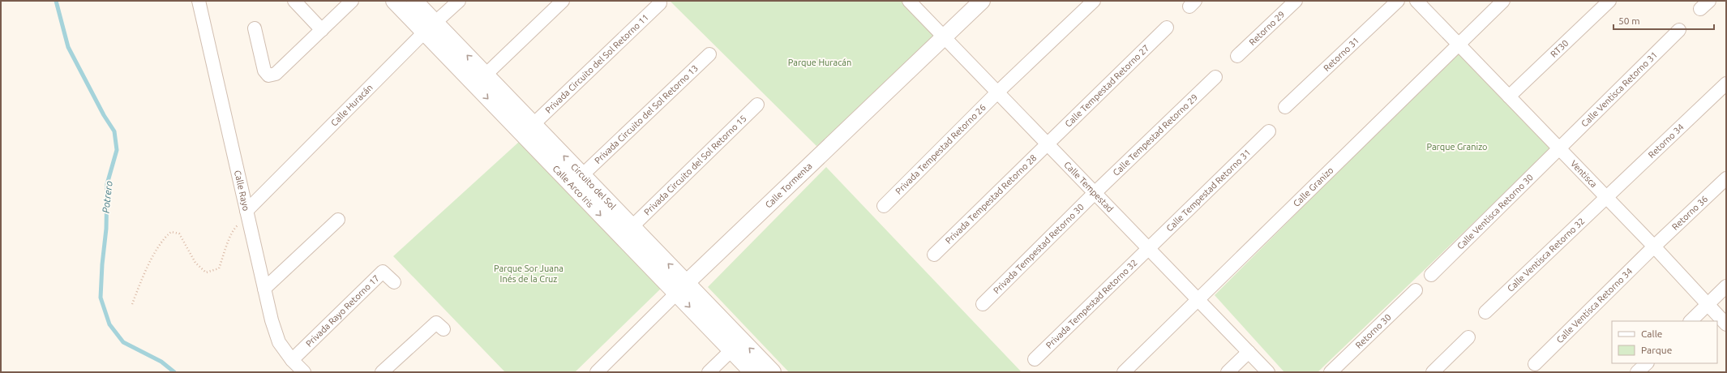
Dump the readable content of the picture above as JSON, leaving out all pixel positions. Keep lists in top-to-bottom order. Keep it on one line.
{"streets":{"street":["Retorno 29","RT30","Retorno 31","Privada Circuito del Sol Retorno 11","Calle Tempestad Retorno 27","Calle Ventisca Retorno 31","Calle Huracán","Privada Circuito del Sol Retorno 13","Calle Tempestad Retorno 29","Retorno 34","Privada Tempestad Retorno 26","Privada Circuito del Sol Retorno 15","Ventisca","Calle Tormenta","Calle Arco Iris","Circuito del Sol","Calle Tempestad","Calle Granizo","Calle Tempestad Retorno 31","Calle Rayo","Privada Tempestad Retorno 28","Calle Ventisca Retorno 30","Retorno 36","Privada Tempestad Retorno 30","Calle Ventisca Retorno 32","Privada Tempestad Retorno 32","Calle Ventisca Retorno 34","Privada Rayo Retorno 17","Retorno 30"]},"crossings":[["RT30","Ventisca"],["Privada Circuito del Sol Retorno 11","Circuito del Sol"],["Calle Tempestad Retorno 27","Calle Tempestad"],["Calle Tempestad Retorno 27","Privada Tempestad Retorno 28"],["Calle Ventisca Retorno 31","Ventisca"],["Calle Ventisca Retorno 31","Calle Ventisca Retorno 30"],["Calle Huracán","Calle Arco Iris"],["Calle Huracán","Circuito del Sol"],["Calle Huracán","Calle Rayo"],["Privada Circuito del Sol Retorno 13","Circuito del Sol"],["Calle Tempestad Retorno 29","Calle Tempestad"],["Calle Tempestad Retorno 29","Privada Tempestad Retorno 30"],["Retorno 34","Ventisca"],["Retorno 34","Calle Ventisca Retorno 32"],["Privada Tempestad Retorno 26","Calle Tempestad"],["Privada Circuito del Sol Retorno 15","Circuito del Sol"],["Ventisca","Calle Granizo"],["Ventisca","Calle Ventisca Retorno 30"],["Ventisca","Retorno 36"],["Ventisca","Calle Ventisca Retorno 32"],["Ventisca","Calle Ventisca Retorno 34"],["Calle Tormenta","Calle Arco Iris"],["Calle Tormenta","Circuito del Sol"],["Calle Tormenta","Calle Tempestad"],["Calle Arco Iris","Circuito del Sol"],["Calle Tempestad","Calle Granizo"],["Calle Tempestad","Calle Tempestad Retorno 31"],["Calle Tempestad","Privada Tempestad Retorno 28"],["Calle Tempestad","Privada Tempestad Retorno 30"],["Calle Tempestad","Privada Tempestad Retorno 32"],["Calle Tempestad Retorno 31","Privada Tempestad Retorno 32"],["Calle Rayo","Privada Rayo Retorno 17"],["Retorno 36","Calle Ventisca Retorno 34"]],"one_way":["Calle Arco Iris","Circuito del Sol"],"water":["Potrero"],"parks":["Parque Huracán","Parque Granizo","Parque Sor Juana Inés de la Cruz"],"legend":["Calle","Parque"],"scale_bar":"50 m"}
